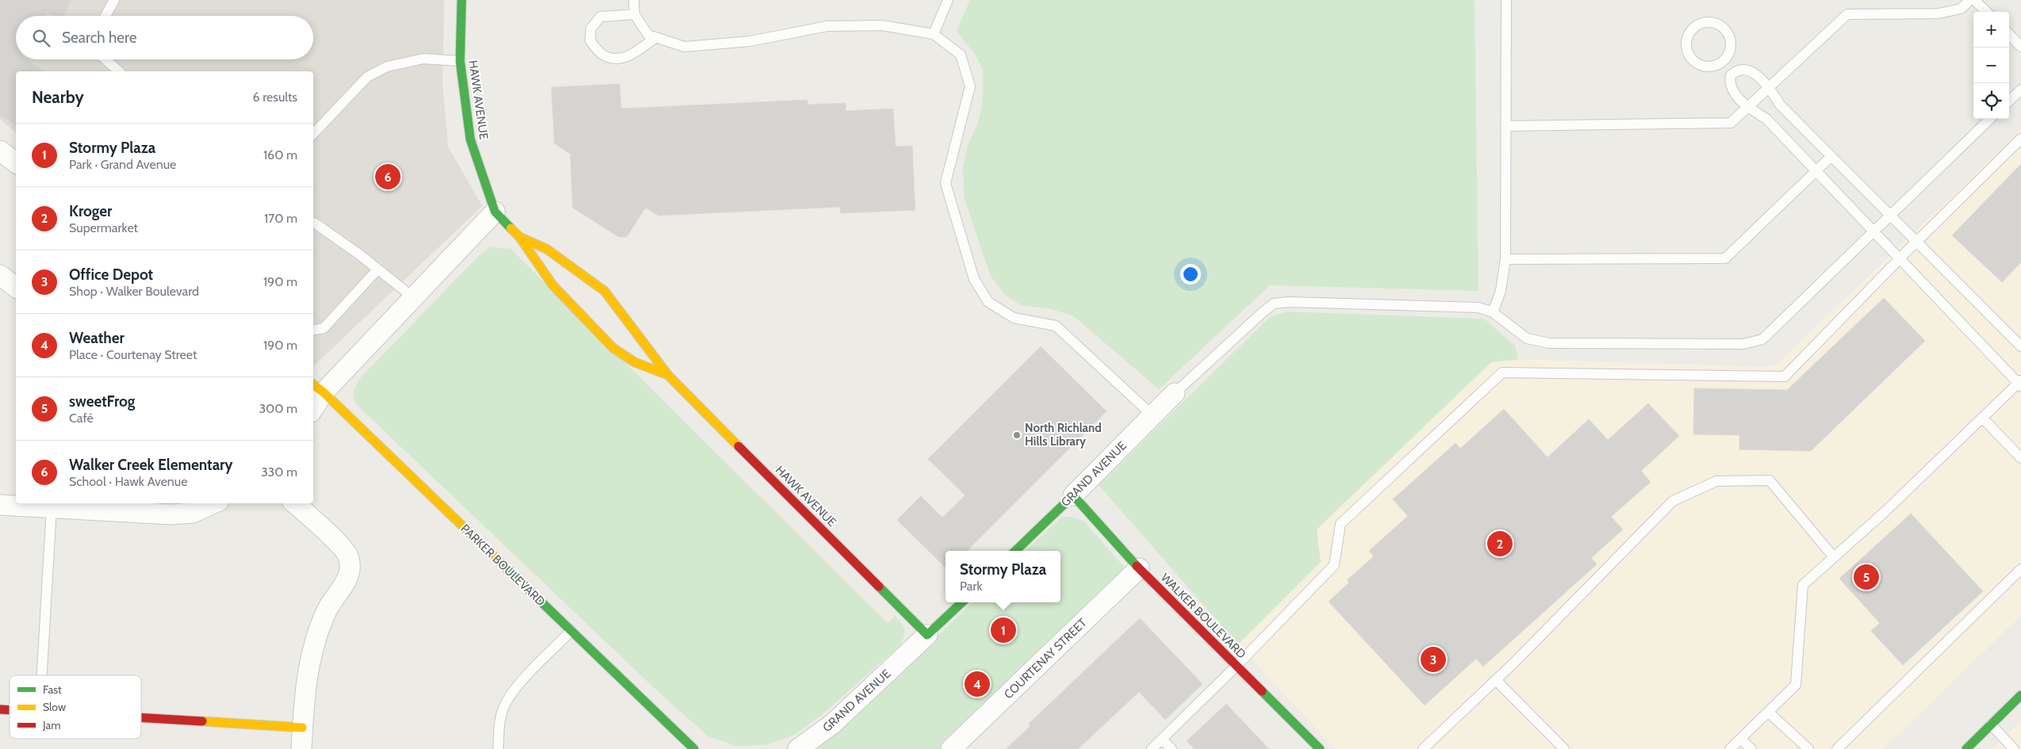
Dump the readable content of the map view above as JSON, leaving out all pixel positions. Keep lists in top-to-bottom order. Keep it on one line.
{"streets":{"street":["HAWK AVENUE","GRAND AVENUE","PARKER BOULEVARD","WALKER BOULEVARD","COURTENAY STREET"]},"crossings":[["HAWK AVENUE","GRAND AVENUE"],["GRAND AVENUE","WALKER BOULEVARD"],["WALKER BOULEVARD","COURTENAY STREET"]],"places":["North Richland Hills Library"],"legend":["Fast","Slow","Jam"],"page":{"map_buttons":["+","−"],"search":"Search here","heading":["Nearby","6 results"],"list":[{"mark":"1","name":"Stormy Plaza","note":"Park · Grand Avenue","value":"160 m"},{"mark":"2","name":"Kroger","note":"Supermarket","value":"170 m"},{"mark":"3","name":"Office Depot","note":"Shop · Walker Boulevard","value":"190 m"},{"mark":"4","name":"Weather","note":"Place · Courtenay Street","value":"190 m"},{"mark":"5","name":"sweetFrog","note":"Café","value":"300 m"},{"mark":"6","name":"Walker Creek Elementary","note":"School · Hawk Avenue","value":"330 m"}],"pins":["6","2","5","1","3","4"],"popup":["Stormy Plaza","Park"]}}
